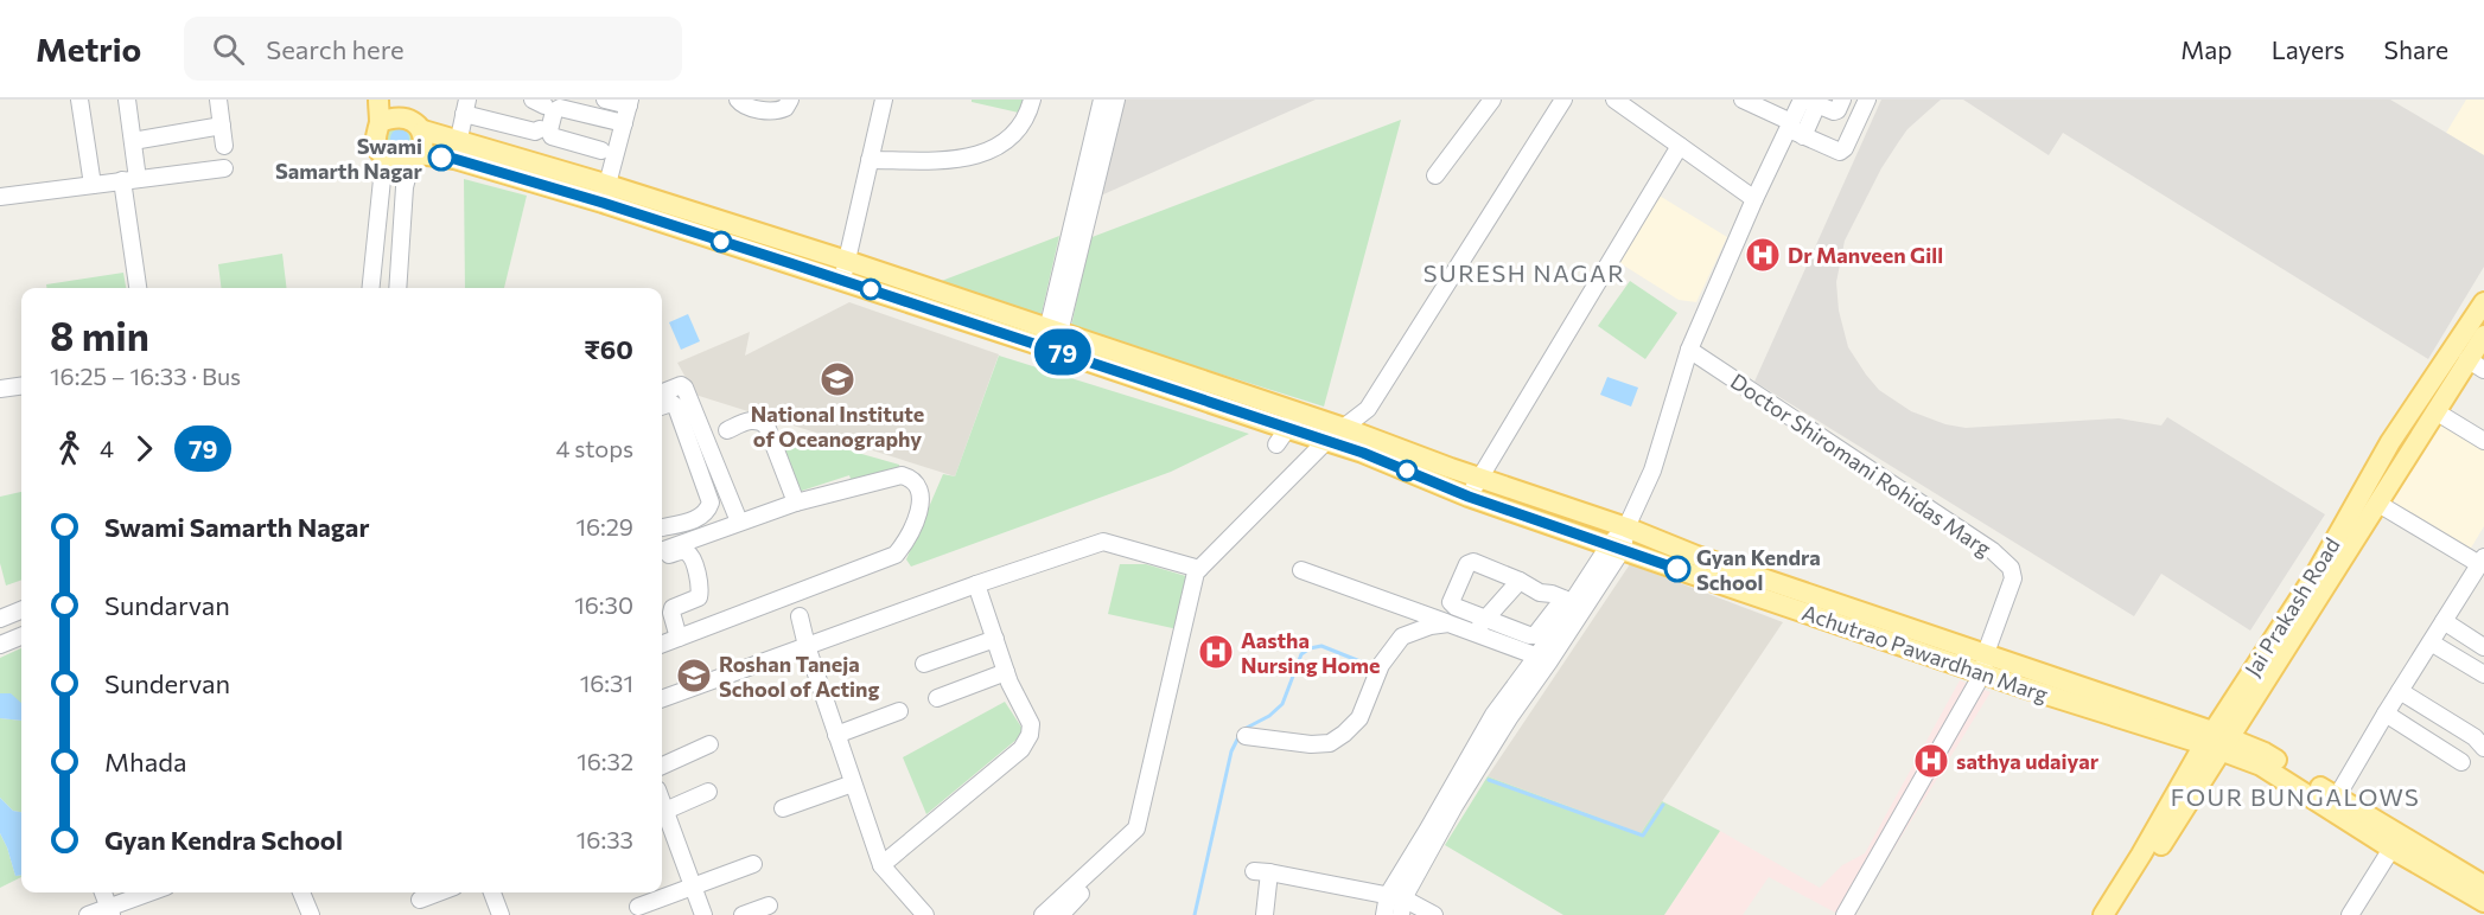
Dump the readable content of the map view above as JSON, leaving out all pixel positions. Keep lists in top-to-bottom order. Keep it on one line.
{"streets":{"main road":["Jai Prakash Road","Achutrao Pawardhan Marg"],"street":["Doctor Shiromani Rohidas Marg"]},"crossings":[["Doctor Shiromani Rohidas Marg","Achutrao Pawardhan Marg"],["Jai Prakash Road","Achutrao Pawardhan Marg"]],"districts":["SURESH NAGAR","FOUR BUNGALOWS"],"places":{"other":["Swami Samarth Nagar","Gyan Kendra School"],"hospital":["Dr Manveen Gill","Aastha Nursing Home","sathya udaiyar"],"school or university":["National Institute of Oceanography","Roshan Taneja School of Acting"]},"lines":["bus line 79"],"page":{"header":"Metrio","search":"Search here","nav":["Map","Layers","Share"],"on_map":"79","heading":["8 min","16:25 – 16:33 · Bus","₹60"],"legs":["4","79","4 stops"],"list":[{"name":"Swami Samarth Nagar","value":"16:29"},{"name":"Sundarvan","value":"16:30"},{"name":"Sundervan","value":"16:31"},{"name":"Mhada","value":"16:32"},{"name":"Gyan Kendra School","value":"16:33"}]}}
